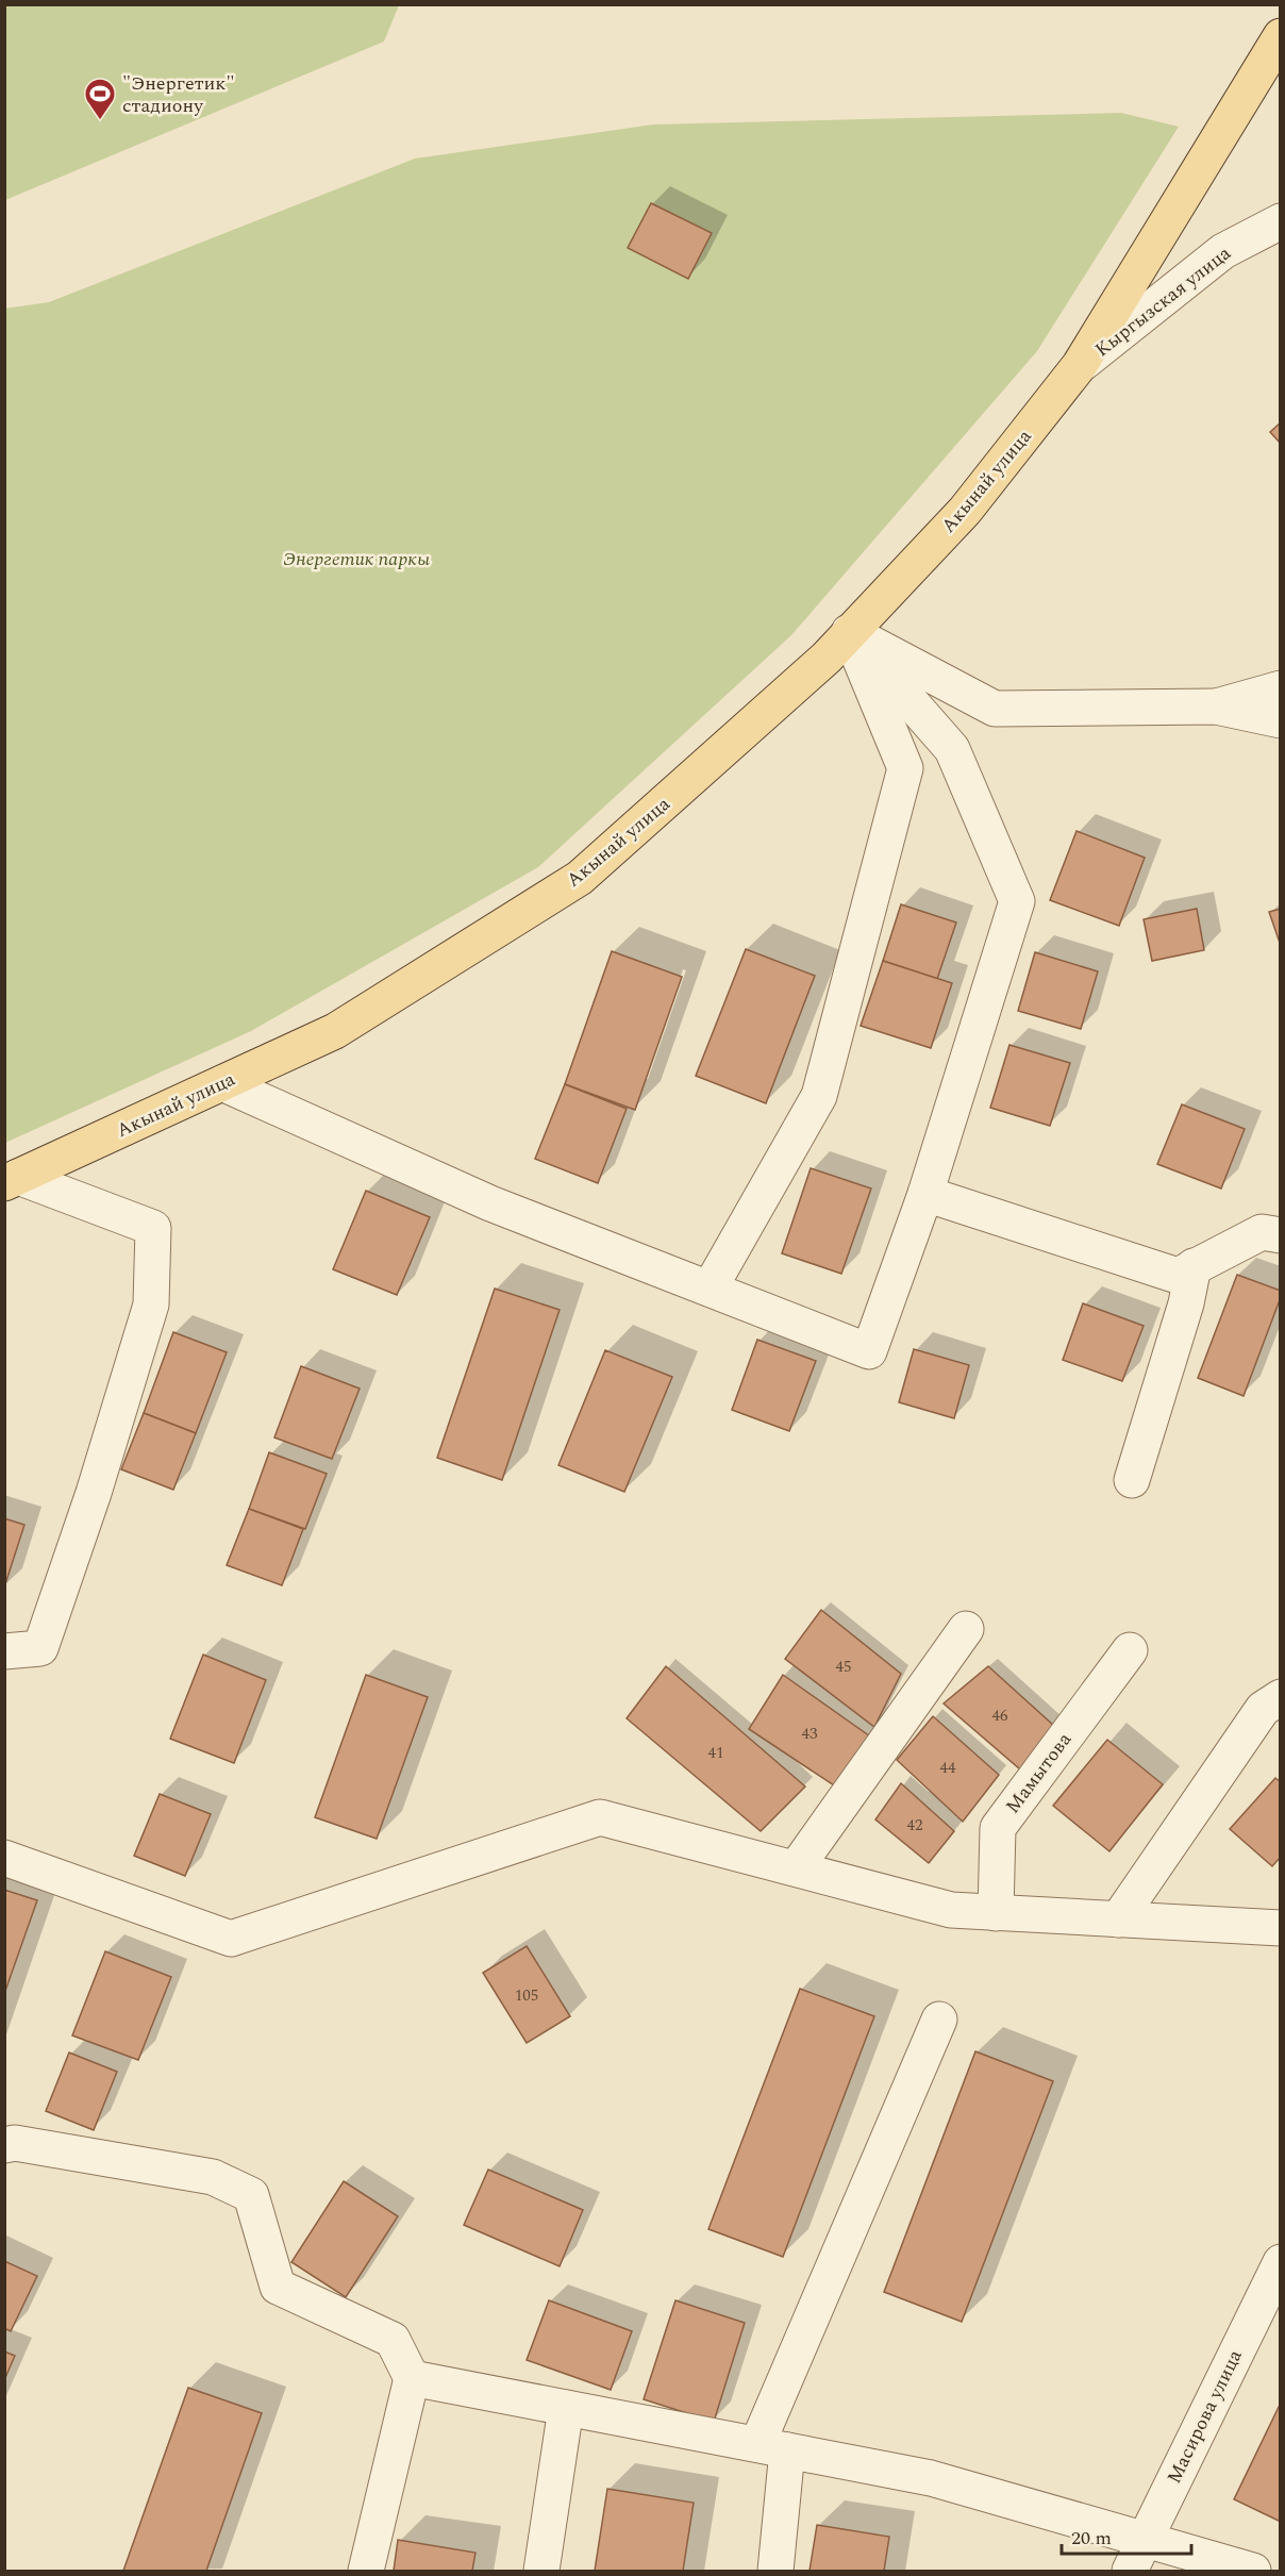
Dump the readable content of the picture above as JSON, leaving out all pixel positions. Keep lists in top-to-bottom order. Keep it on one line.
{"streets":{"main road":["Акынай улица"],"street":["Кыргызская улица","Мамытова","Масирова улица"]},"crossings":[["Кыргызская улица","Акынай улица"]],"parks":["Энергетик паркы"],"places":{"sports":["\"Энергетик\" стадиону"]},"house_numbers":["45","46","43","41","44","42","105"],"scale_bar":"20 m"}
